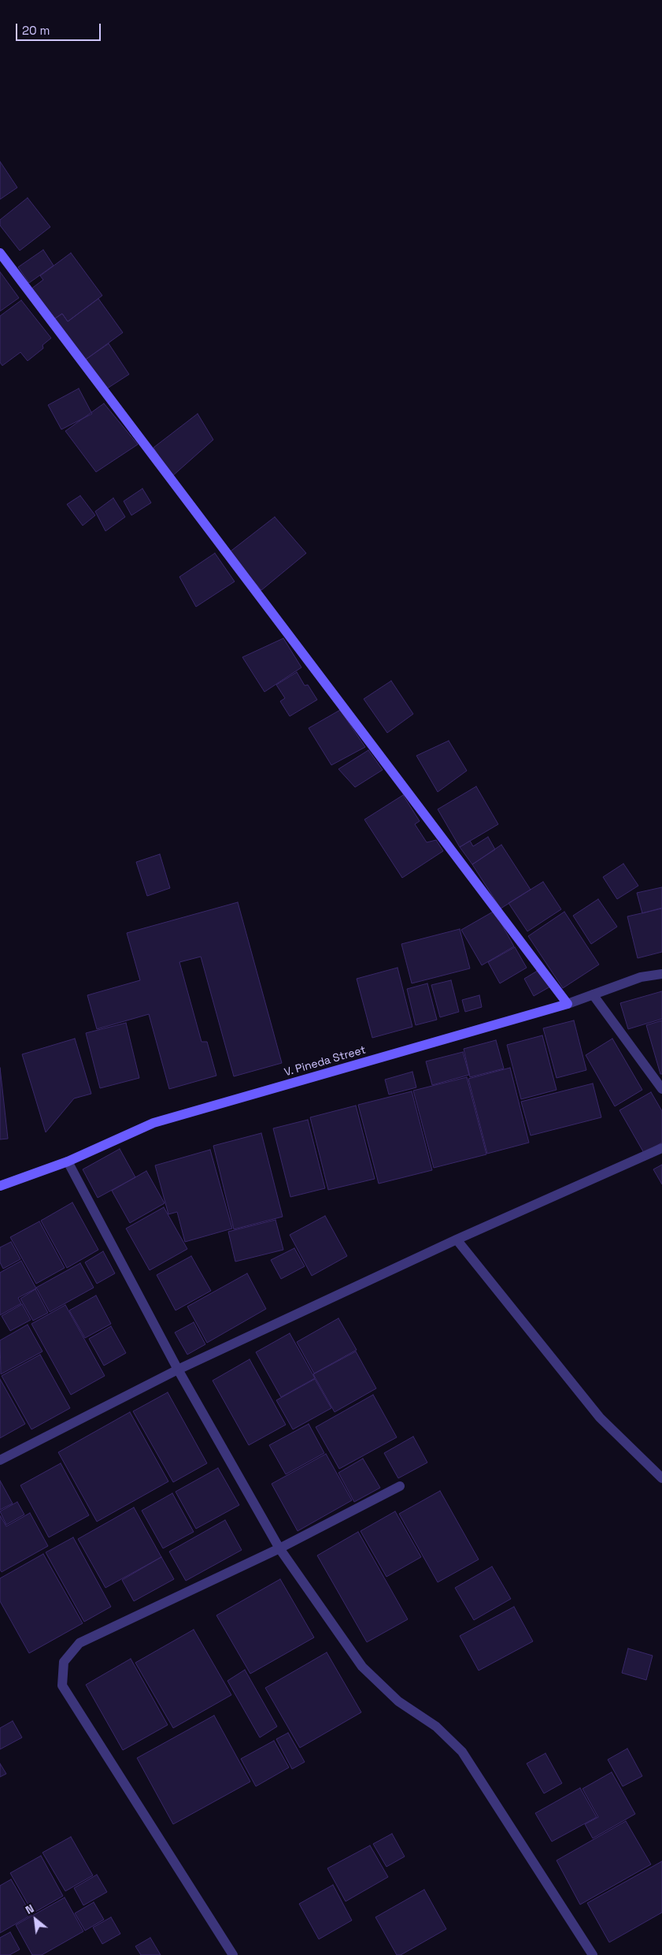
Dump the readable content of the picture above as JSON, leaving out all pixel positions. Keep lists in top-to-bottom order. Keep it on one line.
{"streets":{"street":["V. Pineda Street"]},"scale_bar":"20 m","north":"top left"}
